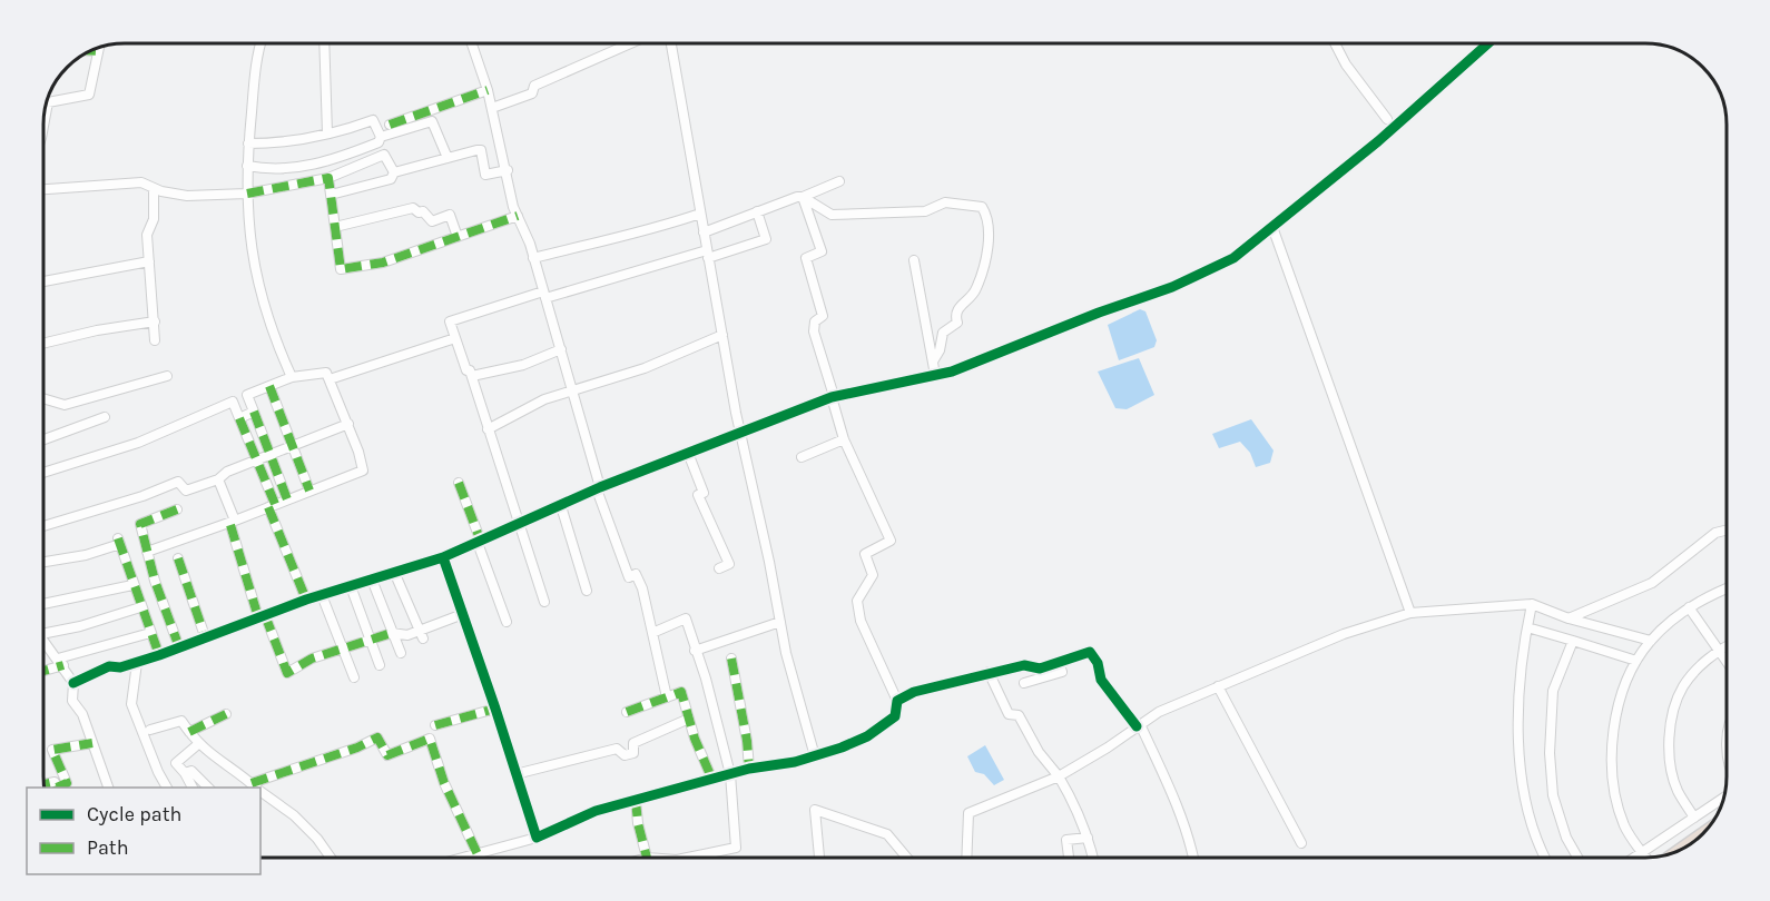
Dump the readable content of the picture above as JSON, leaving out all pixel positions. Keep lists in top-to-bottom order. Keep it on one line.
{"legend":["Cycle path","Path"]}
